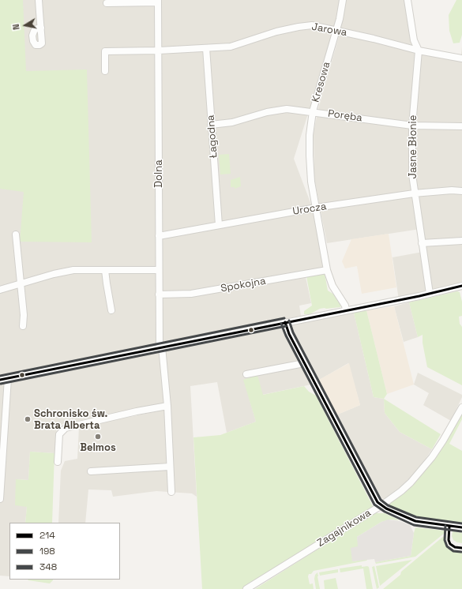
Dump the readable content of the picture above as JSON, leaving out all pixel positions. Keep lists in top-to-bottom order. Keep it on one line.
{"streets":{"street":["Jarowa","Kresowa","Poręba","Łagodna","Jasne Błonie","Dolna","Urocza","Spokojna","Zagajnikowa"]},"crossings":[["Jarowa","Kresowa"],["Jarowa","Łagodna"],["Jarowa","Jasne Błonie"],["Jarowa","Dolna"],["Kresowa","Poręba"],["Kresowa","Urocza"],["Kresowa","Spokojna"],["Poręba","Łagodna"],["Poręba","Jasne Błonie"],["Łagodna","Urocza"],["Jasne Błonie","Urocza"],["Dolna","Urocza"],["Dolna","Spokojna"]],"places":["Schronisko św. Brata Alberta","Belmos"],"lines":["transit line 214","transit line 348","transit line 198"],"legend":["214","198","348"],"north":"left"}
